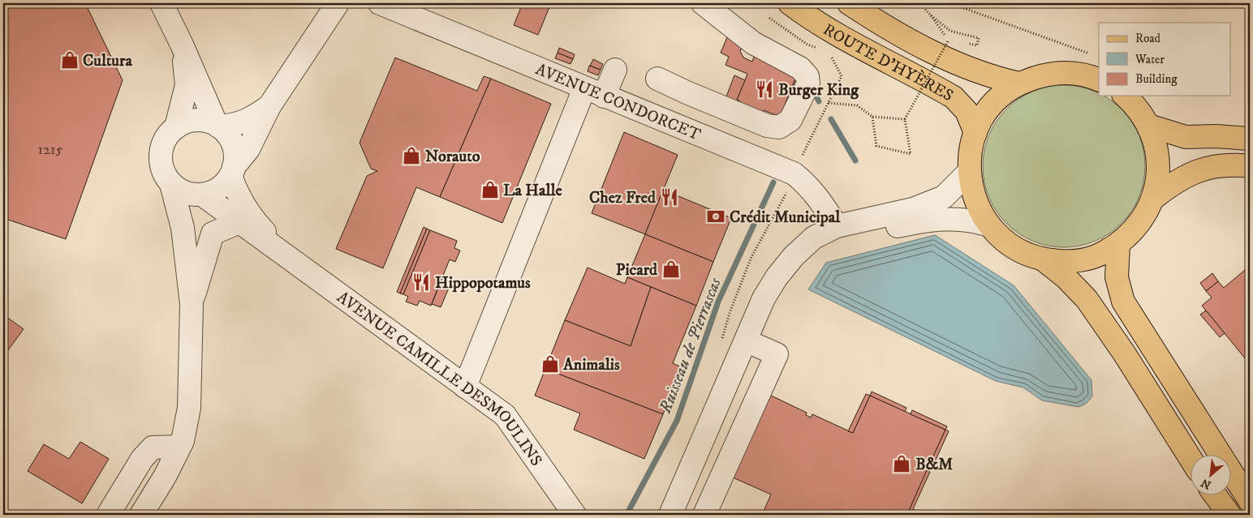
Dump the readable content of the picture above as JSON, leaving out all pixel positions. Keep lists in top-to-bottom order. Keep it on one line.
{"streets":{"main road":["ROUTE D'HYÈRES"],"street":["AVENUE CONDORCET","AVENUE CAMILLE DESMOULINS"]},"water":["Ruisseau de Pierrascas"],"places":{"shop":["Cultura","Norauto","La Halle","Picard","Animalis","B&M"],"restaurant":["Burger King","Chez Fred","Hippopotamus"],"bank":["Crédit Municipal"]},"house_numbers":["1215"],"legend":["Road","Water","Building"],"north":"bottom left"}
